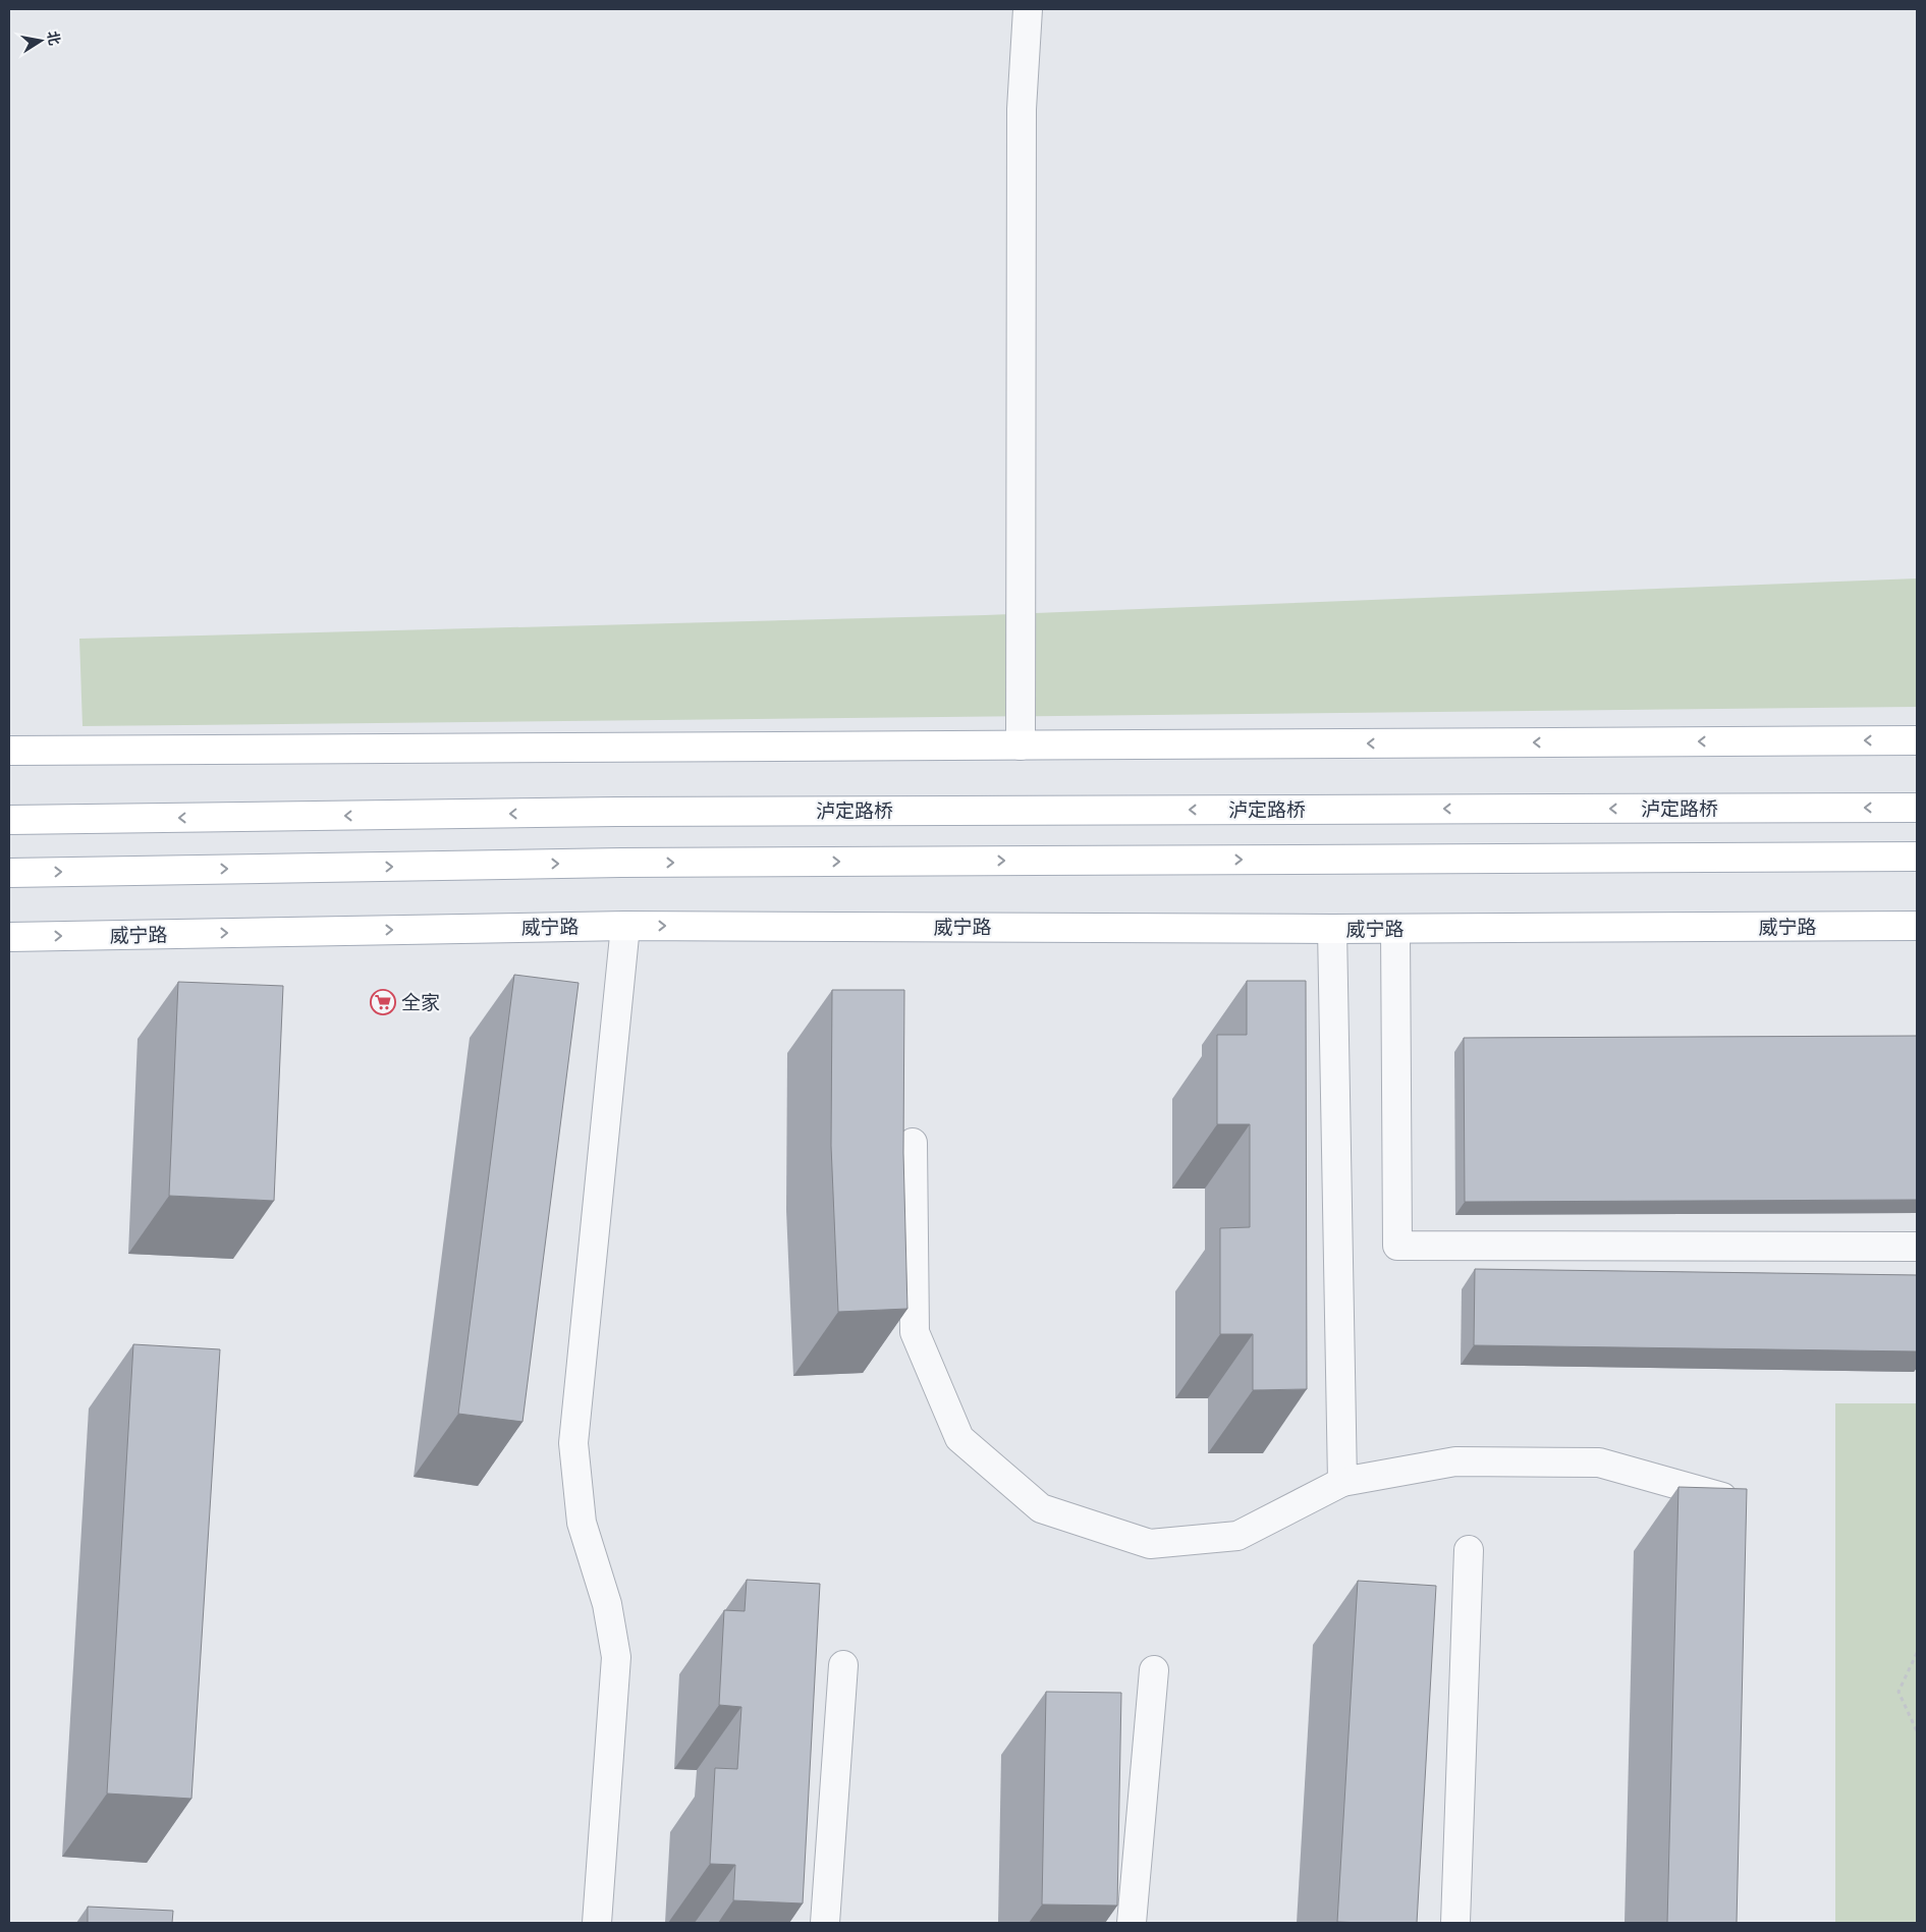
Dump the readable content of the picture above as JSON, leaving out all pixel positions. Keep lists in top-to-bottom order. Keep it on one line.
{"streets":{"main road":["泸定路桥","威宁路"]},"places":{"supermarket":["全家"]},"north":"right"}
